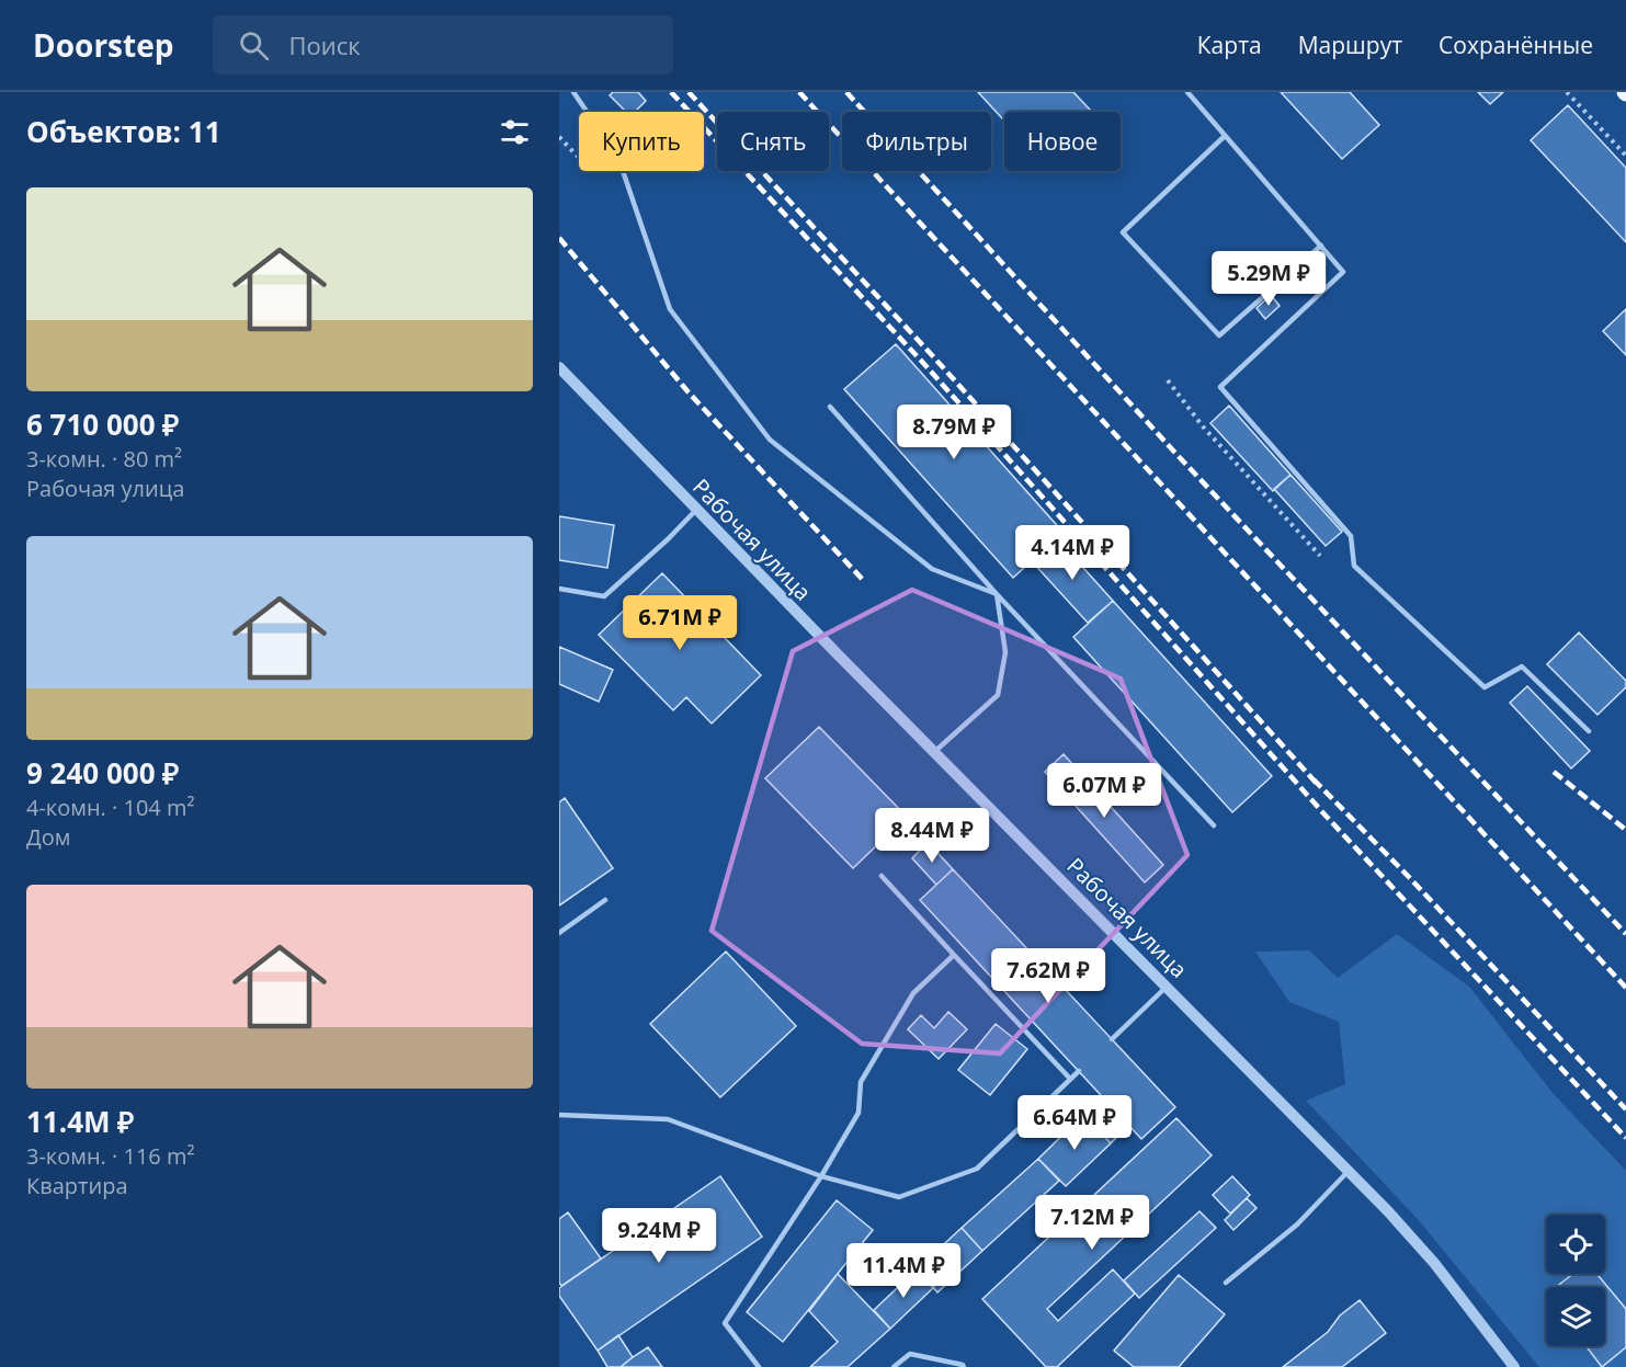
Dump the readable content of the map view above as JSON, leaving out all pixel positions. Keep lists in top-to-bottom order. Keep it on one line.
{"streets":{"street":["Рабочая улица"]},"page":{"header":"Doorstep","search":"Поиск","nav":["Карта","Маршрут","Сохранённые"],"heading":"Объектов: 11","chip":["Купить","Снять","Фильтры","Новое"],"list":[{"name":"6 710 000 ₽","note":"3-комн. · 80 m² · Рабочая улица"},{"name":"9 240 000 ₽","note":"4-комн. · 104 m² · Дом"},{"name":"11.4M ₽","note":"3-комн. · 116 m² · Квартира"}],"price":["5.29M ₽","8.79M ₽","4.14M ₽","6.71M ₽","6.07M ₽","8.44M ₽","7.62M ₽","6.64M ₽","7.12M ₽","9.24M ₽","11.4M ₽"]}}
